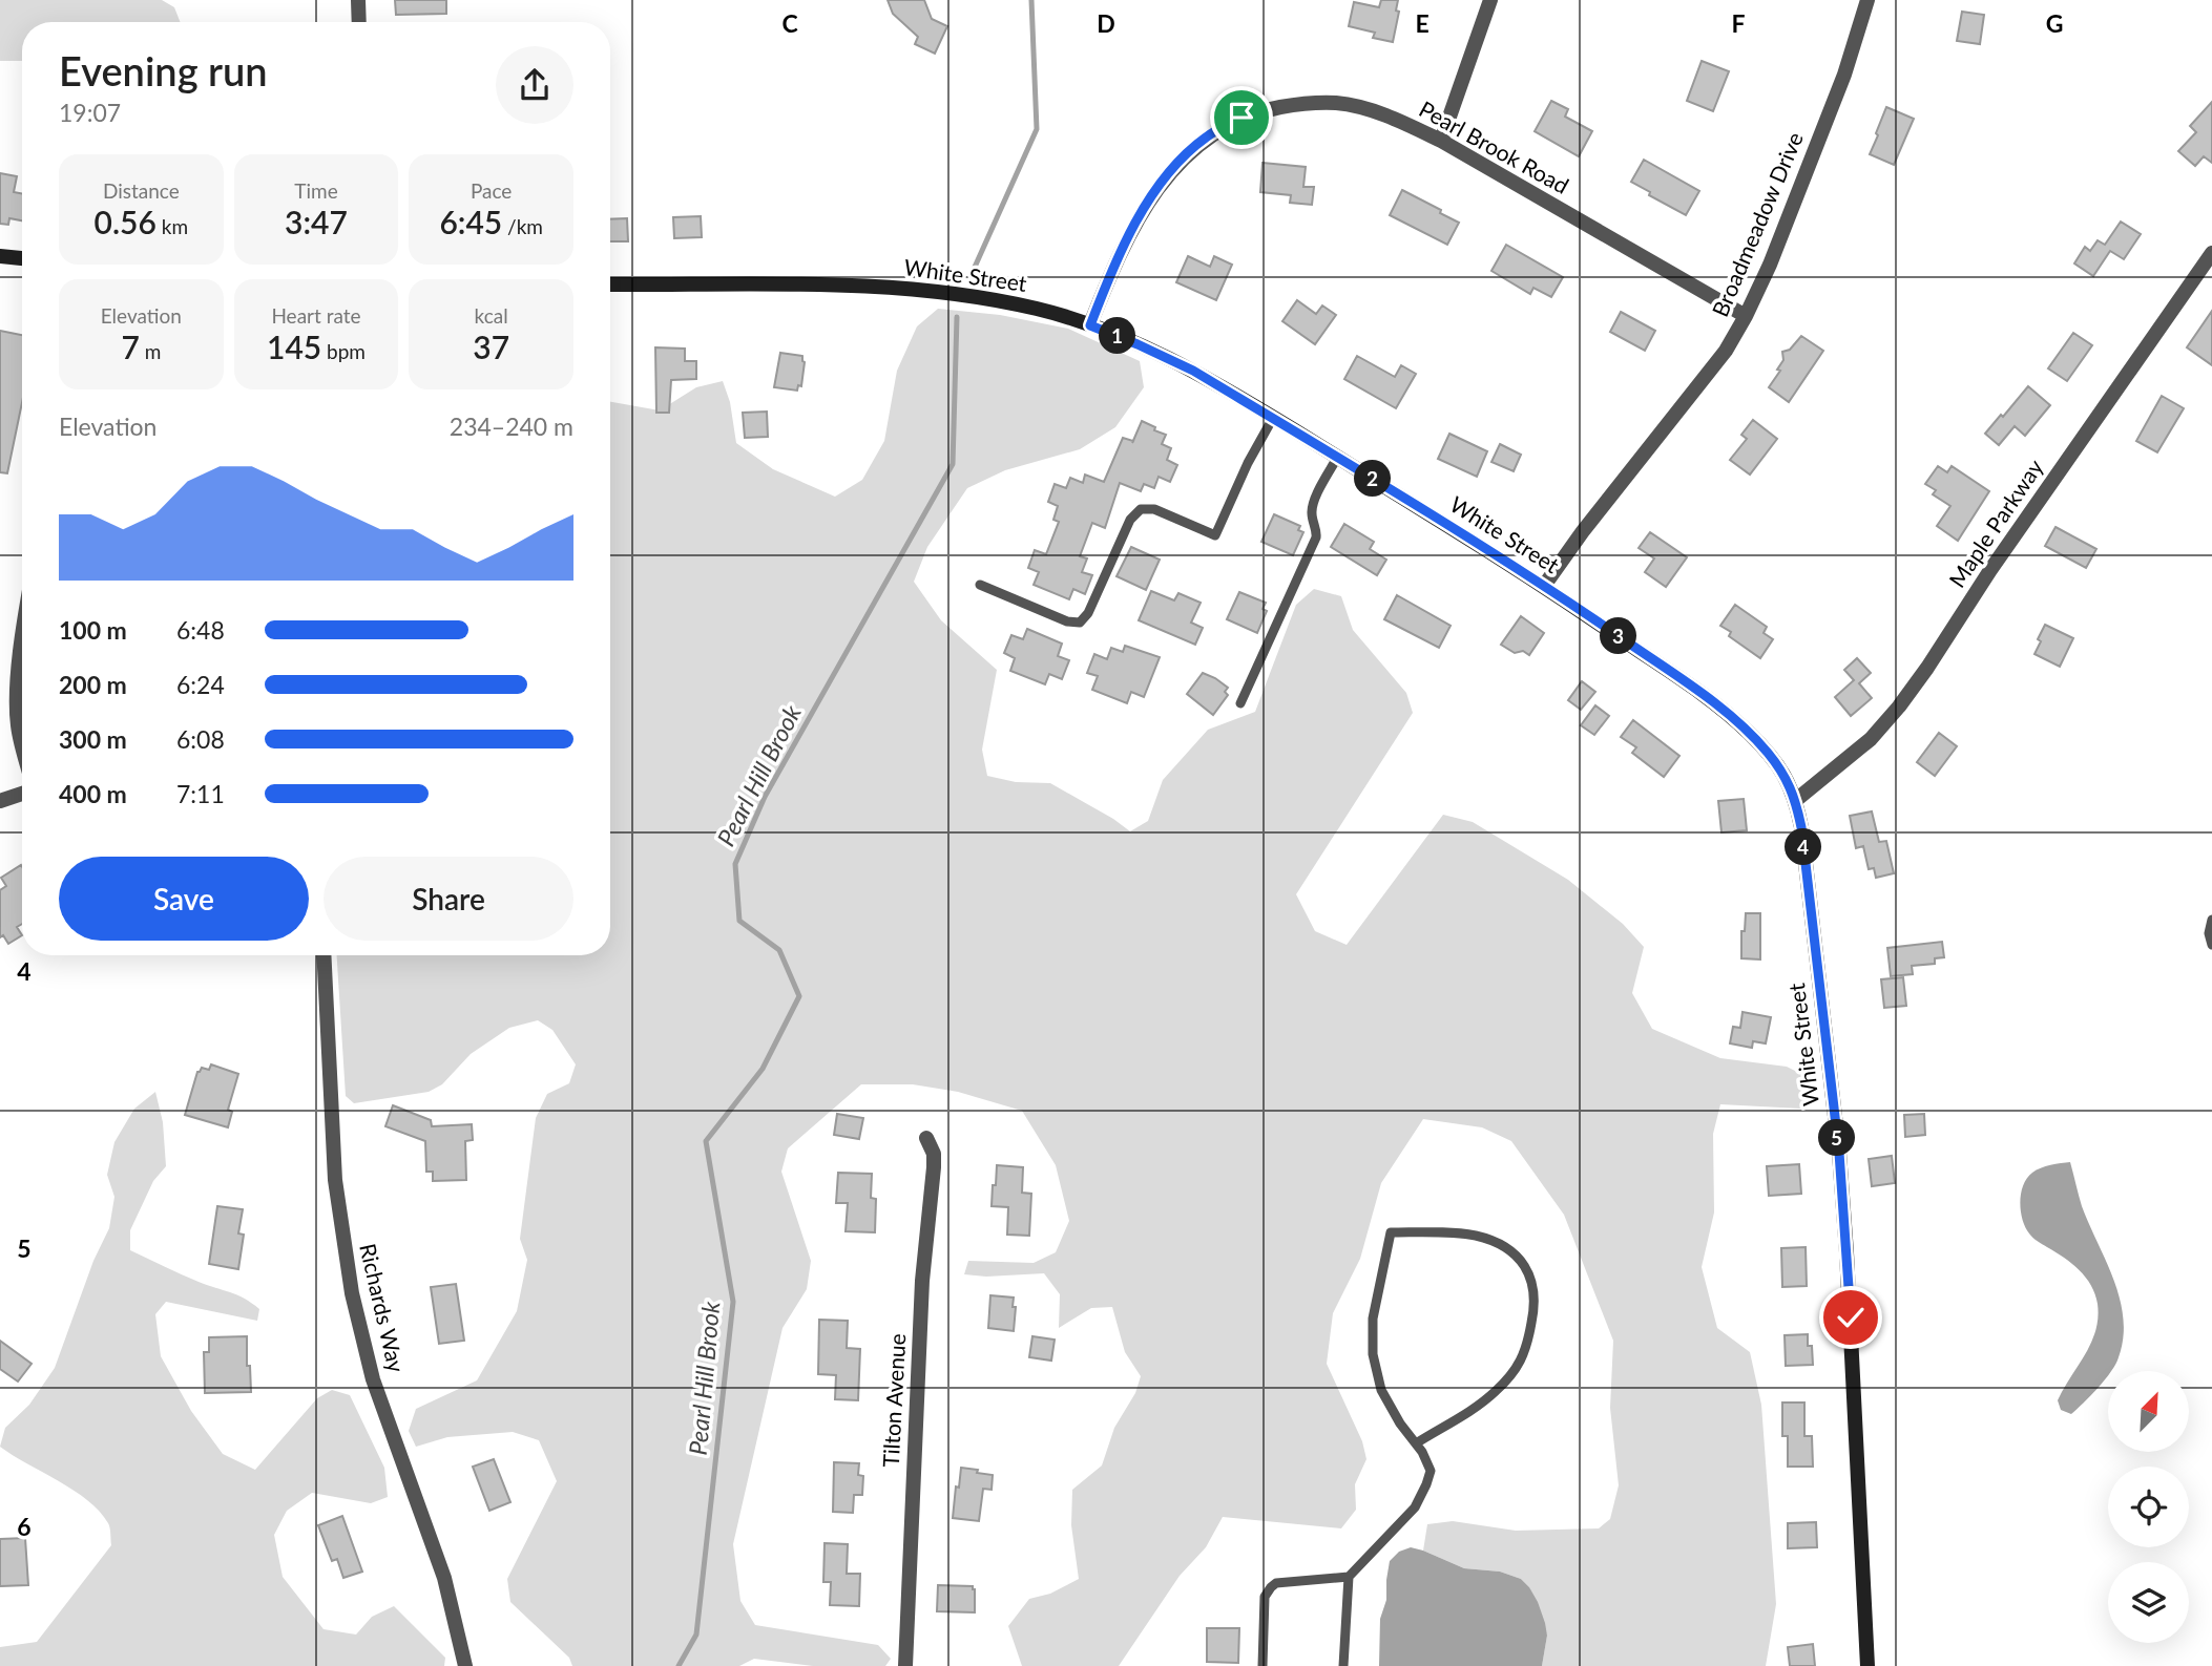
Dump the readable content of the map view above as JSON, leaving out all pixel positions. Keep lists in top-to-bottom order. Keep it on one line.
{"streets":{"street":["Pearl Brook Road","Broadmeadow Drive","White Street","Maple Parkway","Richards Way","Tilton Avenue"]},"crossings":[["Pearl Brook Road","Broadmeadow Drive"],["Pearl Brook Road","White Street"],["Broadmeadow Drive","White Street"],["White Street","Maple Parkway"]],"water":["Pearl Hill Brook"],"north":"top right","page":{"heading":["Evening run","19:07"],"stats":[["Distance","0.56 km"],["Time","3:47"],["Pace","6:45 /km"],["Elevation","7 m"],["Heart rate","145 bpm"],["kcal","37"]],"pins":["1","2","3","4","5"],"chart":["Elevation","234–240 m"],"list":[{"name":"100 m","note":"6:48"},{"name":"200 m","note":"6:24"},{"name":"300 m","note":"6:08"},{"name":"400 m","note":"7:11"}],"buttons":["Save","Share"]},"grid":{"columns":["C","D","E","F","G"],"rows":["4","5","6"]}}
